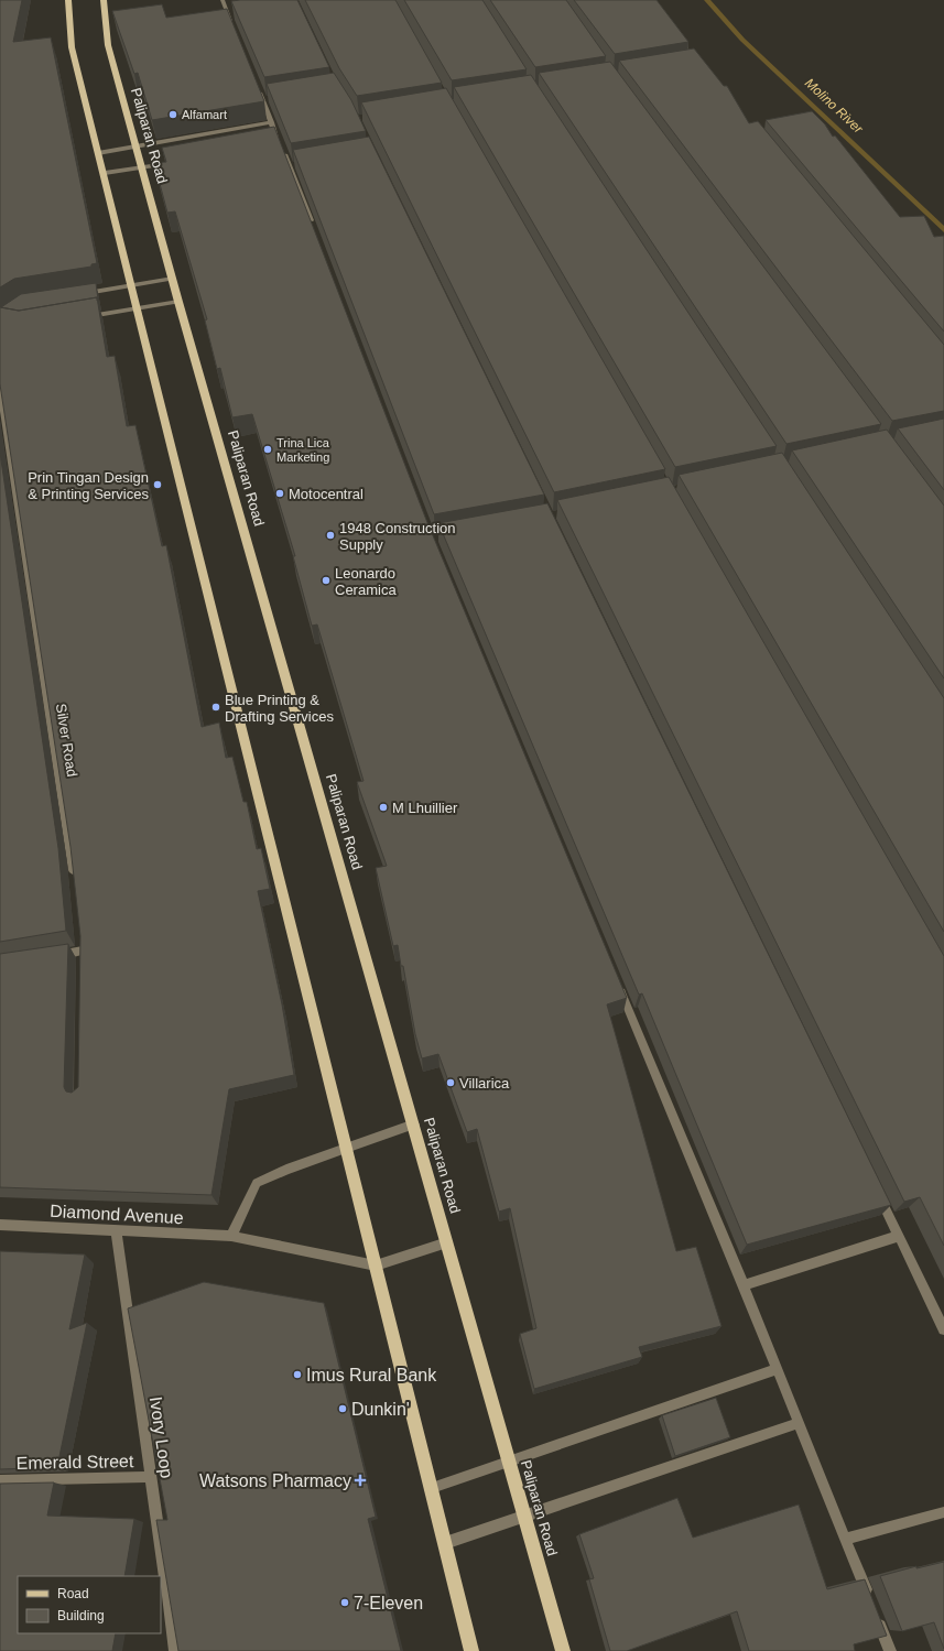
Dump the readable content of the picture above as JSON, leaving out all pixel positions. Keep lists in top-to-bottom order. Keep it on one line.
{"streets":{"main road":["Paliparan Road"],"street":["Silver Road","Diamond Avenue","Ivory Loop","Emerald Street"]},"crossings":[["Paliparan Road","Diamond Avenue"],["Diamond Avenue","Ivory Loop"],["Ivory Loop","Emerald Street"]],"water":["Molino River"],"places":{"other":["Alfamart","Trina Lica Marketing","Prin Tingan Design & Printing Services","Motocentral","1948 Construction Supply","Leonardo Ceramica","Blue Printing & Drafting Services","M Lhuillier","Villarica","Imus Rural Bank","Dunkin'","7-Eleven"],"health":["Watsons Pharmacy"]},"legend":["Road","Building"]}
